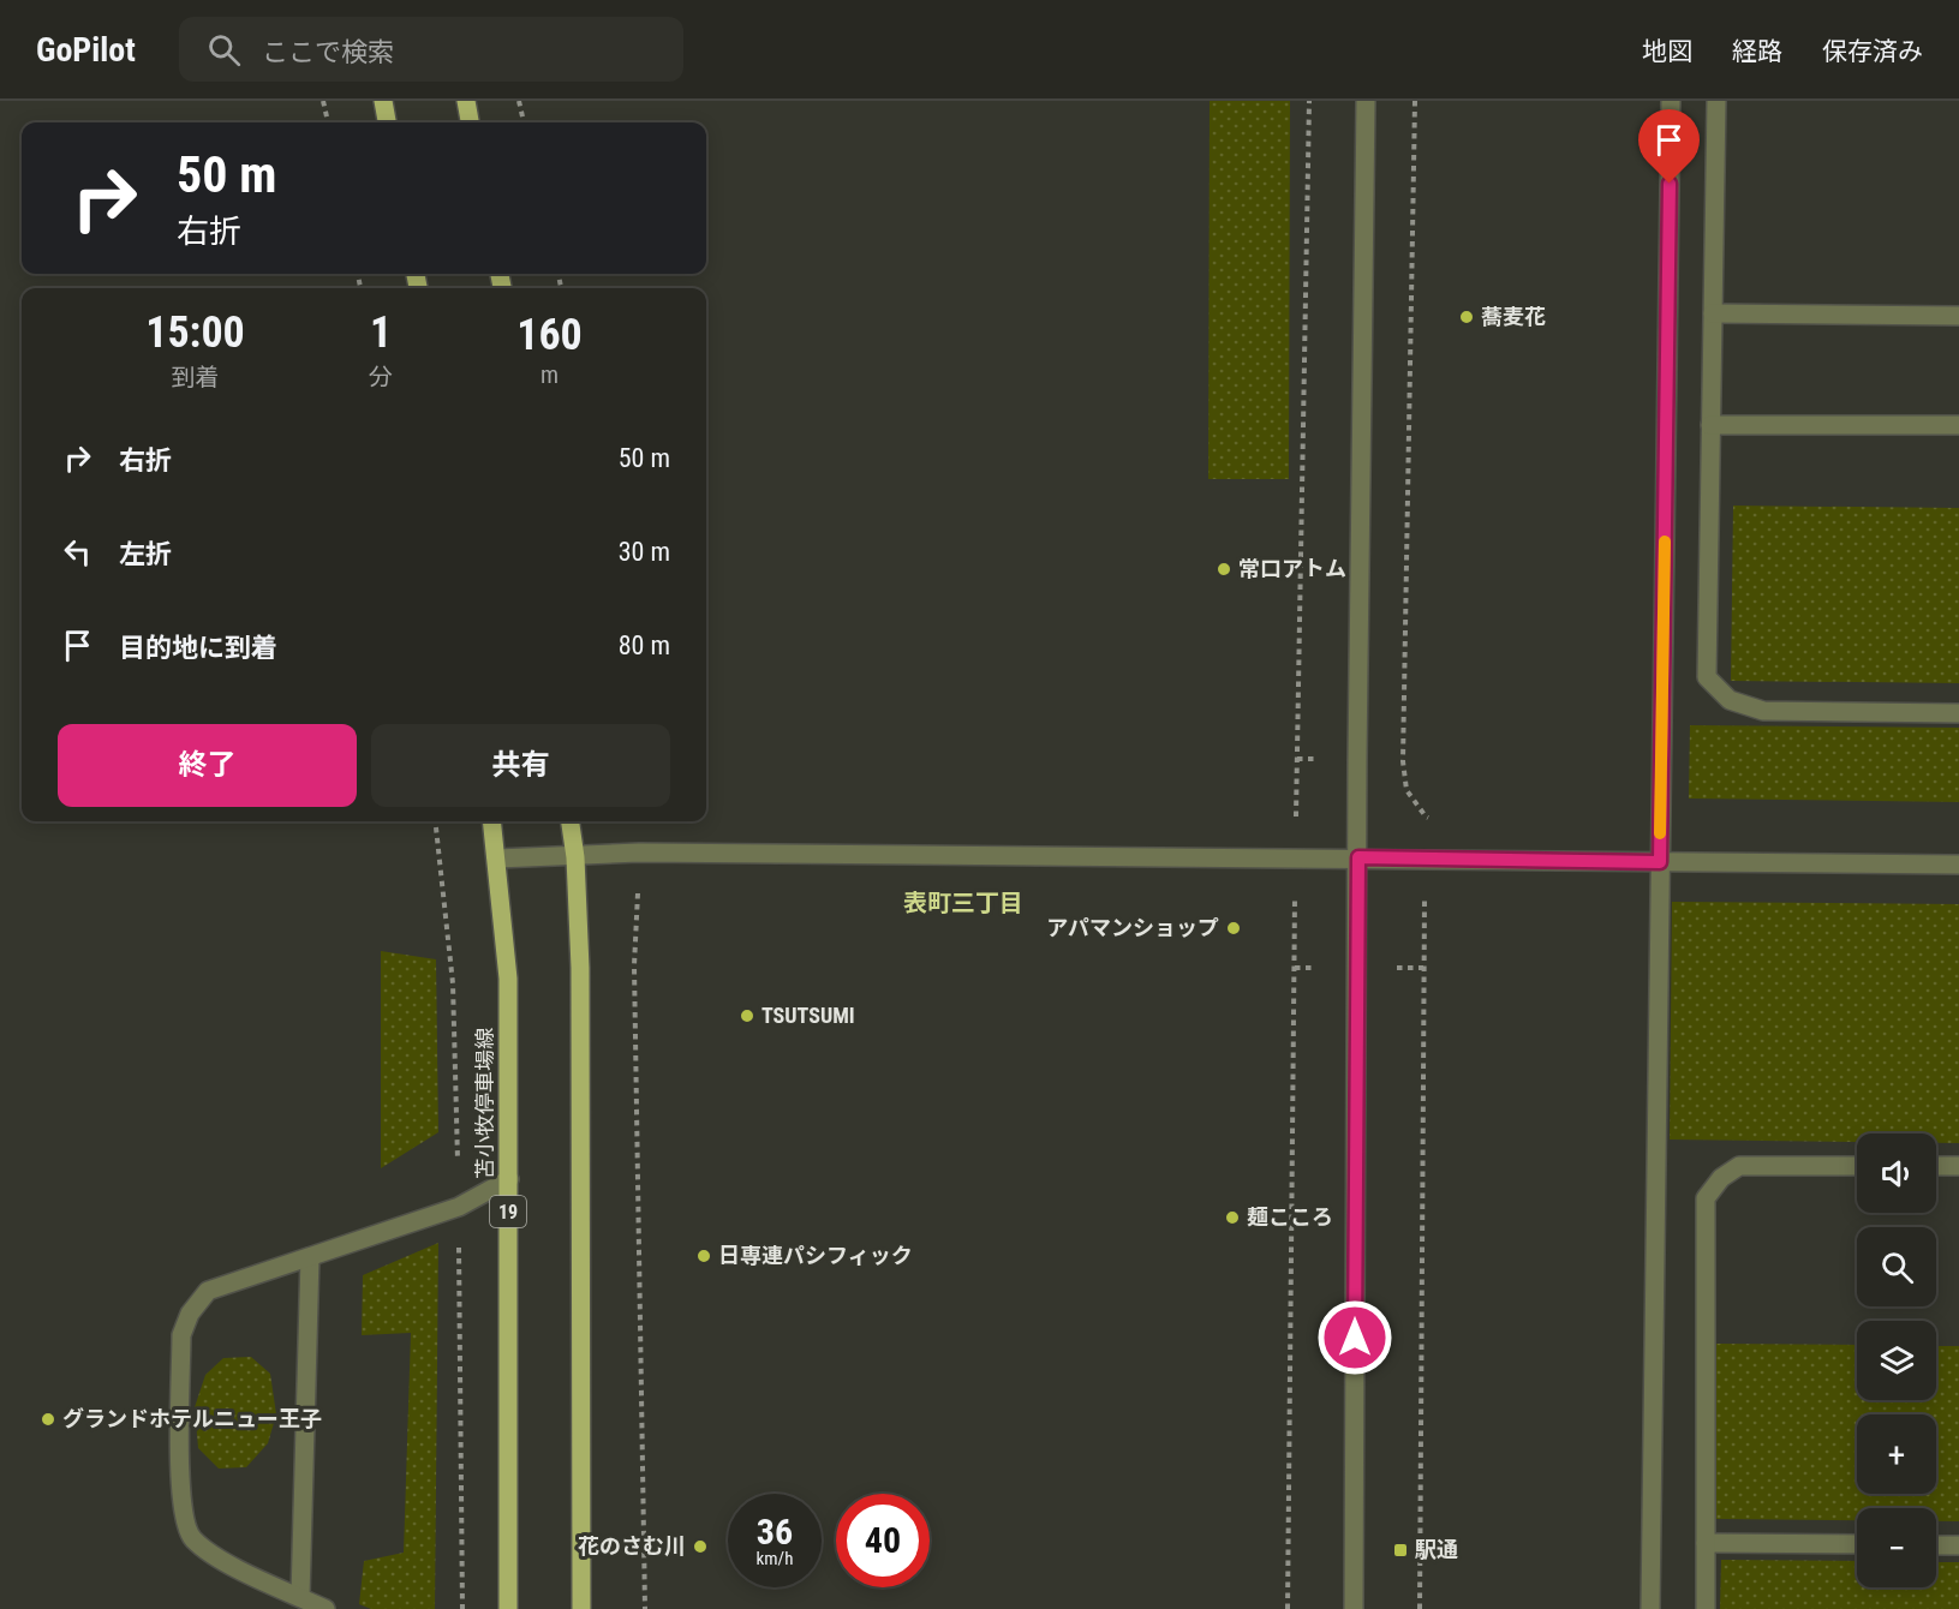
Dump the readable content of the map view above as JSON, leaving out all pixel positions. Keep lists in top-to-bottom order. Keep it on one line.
{"streets":{"main road":["苫小牧停車場線","19"]},"districts":["表町三丁目"],"places":{"other":["蕎麦花","常口アトム","アパマンショップ","TSUTSUMI","麺こころ","日専連パシフィック","グランドホテルニュー王子","花のさむ川"],"transit":["駅通"]},"page":{"header":"GoPilot","search":"ここで検索","nav":["地図","経路","保存済み"],"turn":["50 m","右折"],"eta":["15:00","到着","1","分","160","m"],"list":[{"name":"右折","value":"50 m"},{"name":"左折","value":"30 m"},{"name":"目的地に到着","value":"80 m"}],"buttons":["終了","共有"],"map_buttons":["+","−"],"speed":"36 km/h","limit":"40"}}
